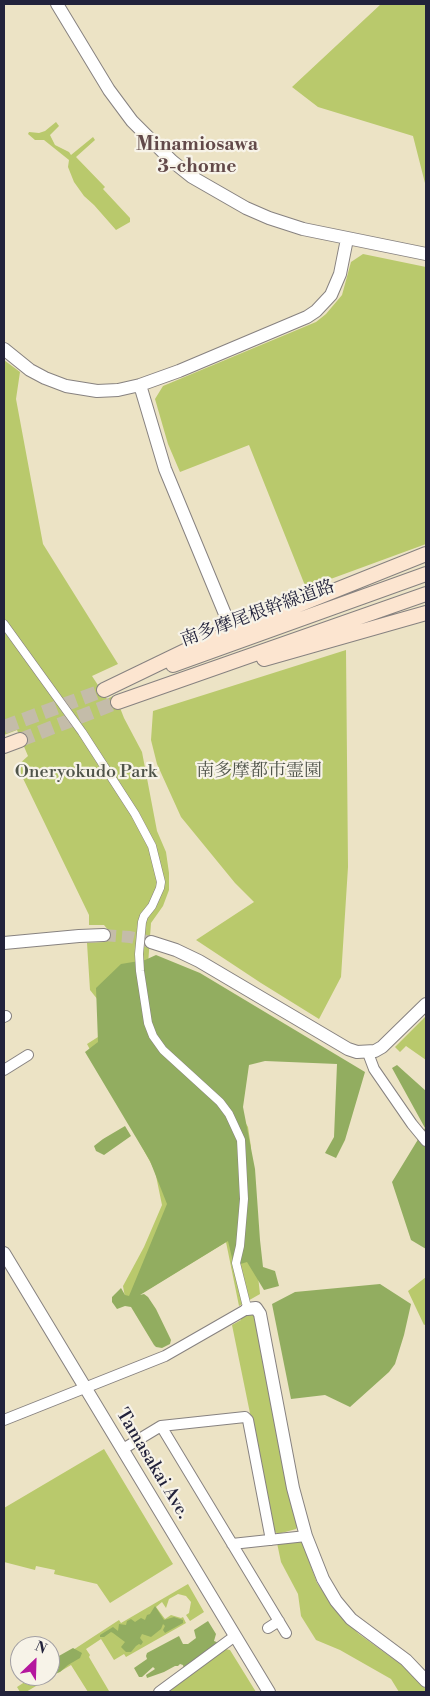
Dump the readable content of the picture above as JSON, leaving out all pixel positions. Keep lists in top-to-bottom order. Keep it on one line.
{"streets":{"main road":["南多摩尾根幹線道路"],"street":["Tamasakai Ave."]},"districts":["Minamiosawa 3-chome"],"parks":["南多摩都市霊園","Oneryokudo Park"],"north":"top right"}
